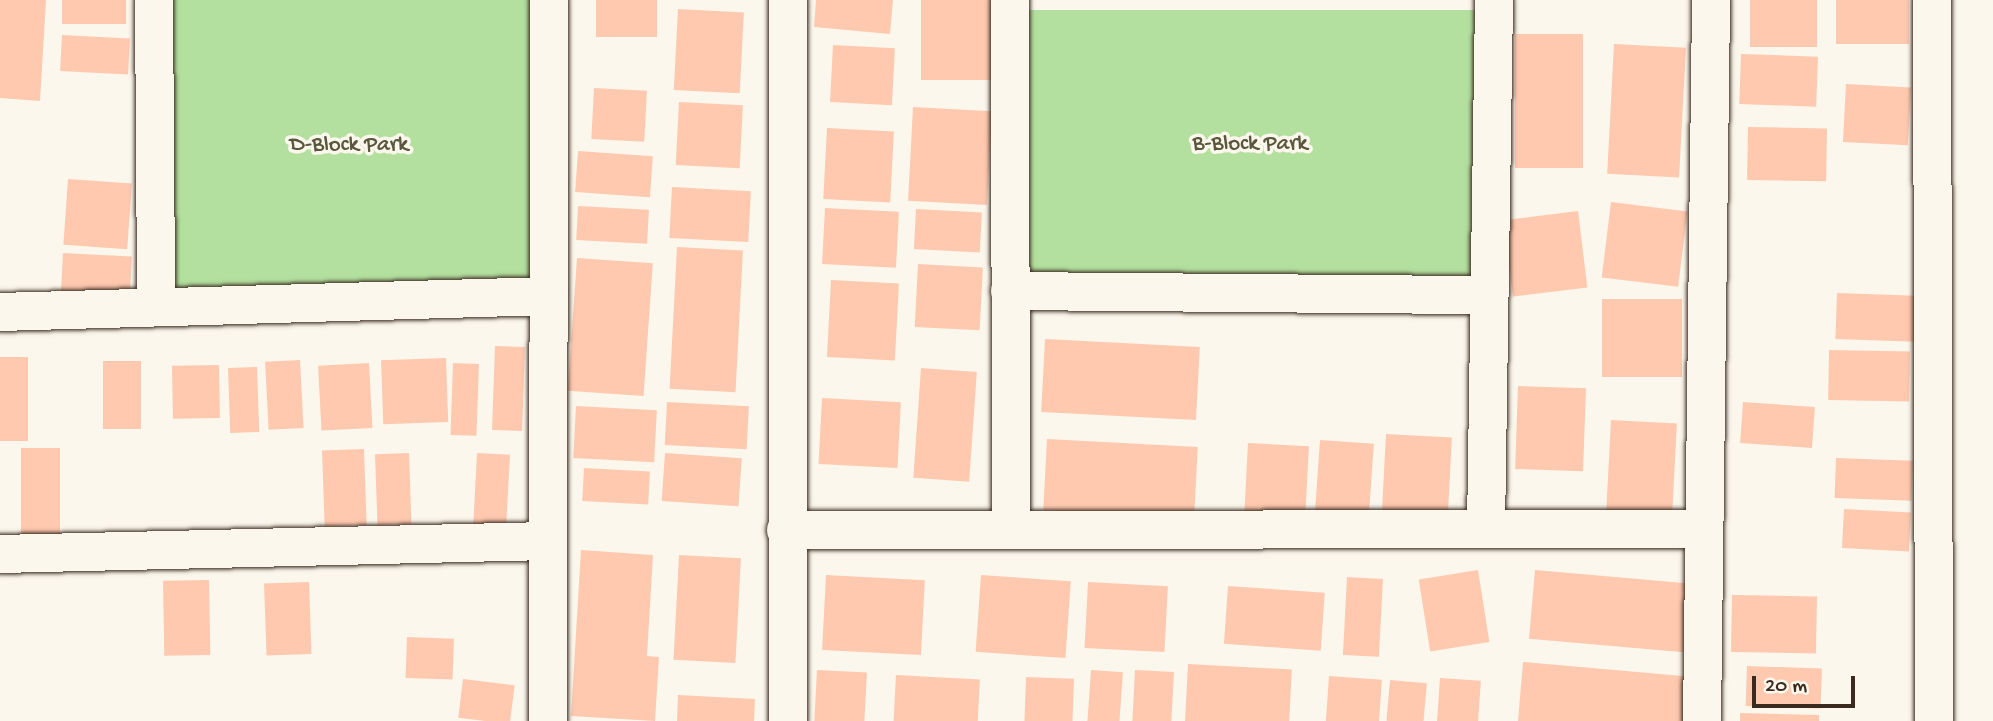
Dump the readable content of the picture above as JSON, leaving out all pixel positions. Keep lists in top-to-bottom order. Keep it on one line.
{"parks":["B-Block Park","D-Block Park"],"scale_bar":"20 m"}
